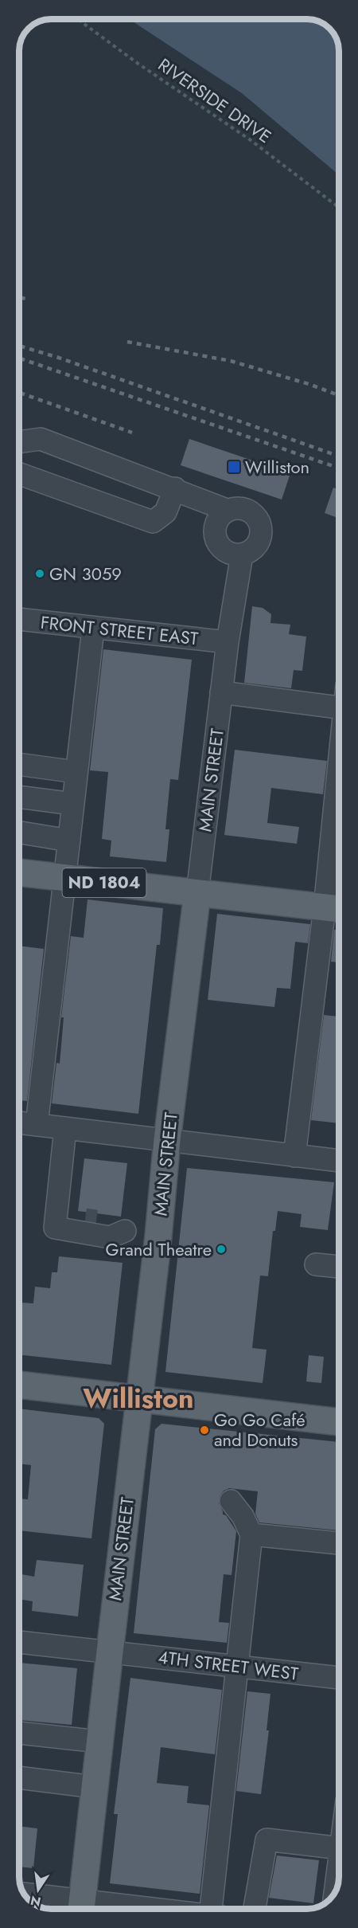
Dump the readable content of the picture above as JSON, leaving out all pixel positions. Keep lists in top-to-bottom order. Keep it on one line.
{"streets":{"main road":["MAIN STREET","ND 1804"],"street":["FRONT STREET EAST","4TH STREET WEST"],"path":["RIVERSIDE DRIVE"]},"crossings":[["FRONT STREET EAST","MAIN STREET"],["MAIN STREET","ND 1804"],["MAIN STREET","4TH STREET WEST"]],"districts":["Williston"],"places":{"transit":["Williston"],"other":["GN 3059","Grand Theatre","Go Go Café and Donuts"]},"north":"bottom"}
